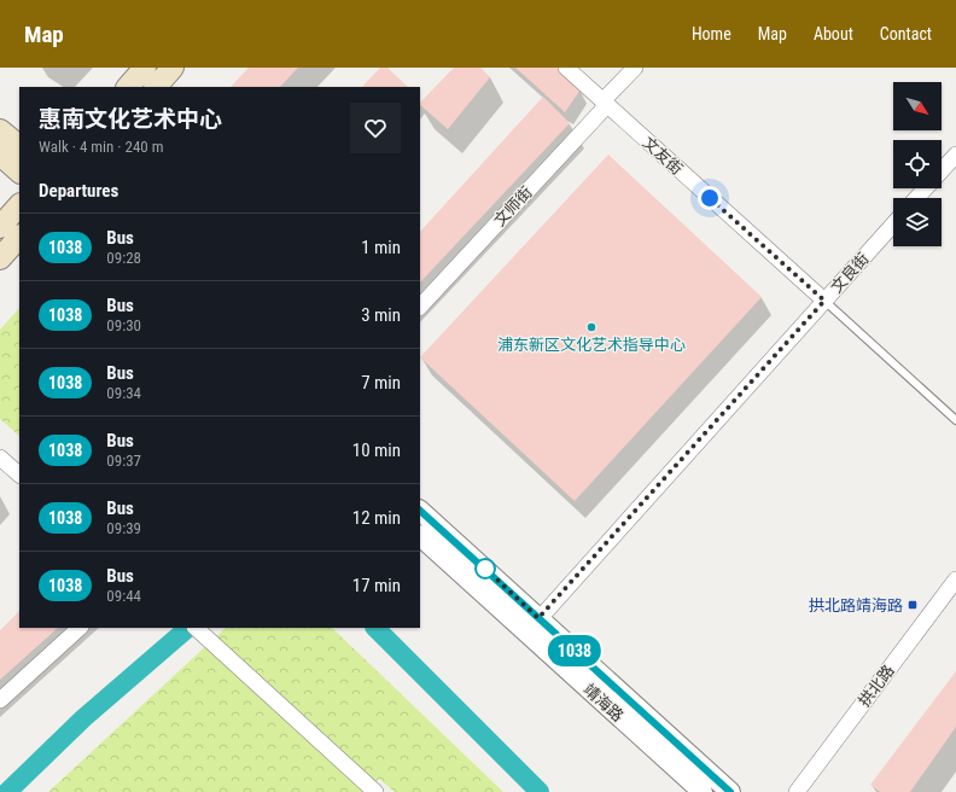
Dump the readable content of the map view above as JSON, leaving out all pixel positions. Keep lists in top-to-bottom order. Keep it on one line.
{"streets":{"street":["文友街","文师街","文良街","拱北路","靖海路"]},"crossings":[["文友街","文师街"],["文友街","文良街"],["文良街","靖海路"]],"places":{"other":["浦东新区文化艺术指导中心"],"transit":["拱北路靖海路"]},"lines":["bus line 1038"],"north":"bottom right","page":{"header":"Map","nav":["Home","Map","About","Contact"],"on_map":"1038","heading":[["惠南文化艺术中心","Walk · 4 min · 240 m"],"Departures"],"list":[{"mark":"1038","name":"Bus","note":"09:28","value":"1 min"},{"mark":"1038","name":"Bus","note":"09:30","value":"3 min"},{"mark":"1038","name":"Bus","note":"09:34","value":"7 min"},{"mark":"1038","name":"Bus","note":"09:37","value":"10 min"},{"mark":"1038","name":"Bus","note":"09:39","value":"12 min"},{"mark":"1038","name":"Bus","note":"09:44","value":"17 min"}]}}
